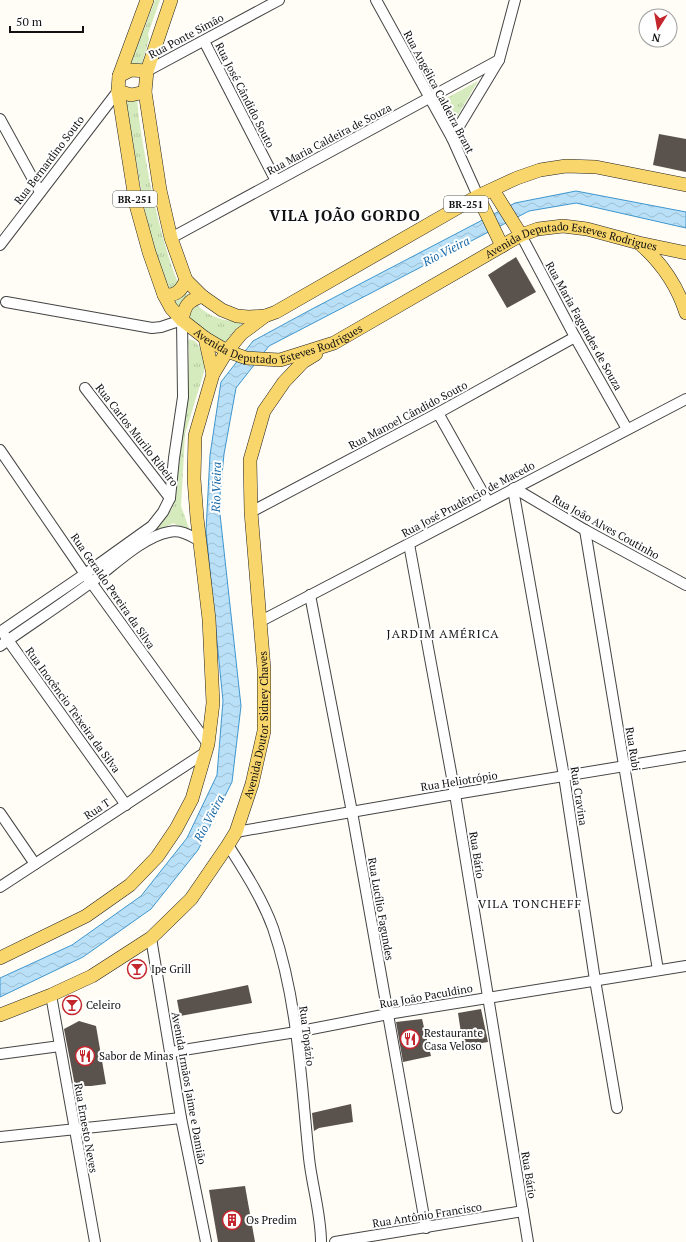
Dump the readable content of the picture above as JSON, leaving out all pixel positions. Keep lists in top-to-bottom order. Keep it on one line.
{"streets":{"main road":["BR-251","Avenida Deputado Esteves Rodrigues","Avenida Doutor Sidney Chaves"],"street":["Rua Ponte Simão","Rua Angélica Caldeira Brant","Rua José Cândido Souto","Rua Maria Caldeira de Souza","Rua Bernardino Souto","Rua Maria Fagundes de Souza","Rua Manoel Cândido Souto","Rua Carlos Murilo Ribeiro","Rua José Prudêncio de Macedo","Rua João Alves Coutinho","Rua Geraldo Pereira da Silva","Rua Inocêncio Teixeira da Silva","Rua Rubi","Rua Heliotrópio","Rua Cravina","Rua T","Rua Bário","Rua Lucílio Fagundes","Rua João Paculdino","Rua Topázio","Avenida Irmãos Jaime e Damião","Rua Ernesto Neves","Rua Antônio Francisco"]},"crossings":[["Rua Ponte Simão","Rua José Cândido Souto"],["Rua Ponte Simão","Avenida Deputado Esteves Rodrigues"],["Rua Angélica Caldeira Brant","Rua Maria Caldeira de Souza"],["Rua Angélica Caldeira Brant","Avenida Deputado Esteves Rodrigues"],["Rua José Cândido Souto","Rua Maria Caldeira de Souza"],["Rua Maria Caldeira de Souza","Avenida Deputado Esteves Rodrigues"],["Rua Bernardino Souto","Avenida Deputado Esteves Rodrigues"],["Avenida Deputado Esteves Rodrigues","Rua Maria Fagundes de Souza"],["Avenida Deputado Esteves Rodrigues","Avenida Doutor Sidney Chaves"],["Rua Maria Fagundes de Souza","Rua Manoel Cândido Souto"],["Rua Maria Fagundes de Souza","Rua José Prudêncio de Macedo"],["Rua Manoel Cândido Souto","Avenida Doutor Sidney Chaves"],["Rua José Prudêncio de Macedo","Rua João Alves Coutinho"],["Rua José Prudêncio de Macedo","Avenida Doutor Sidney Chaves"],["Rua José Prudêncio de Macedo","Rua Cravina"],["Rua José Prudêncio de Macedo","Rua Bário"],["Rua José Prudêncio de Macedo","Rua Lucílio Fagundes"],["Rua João Alves Coutinho","Rua Rubi"],["Rua João Alves Coutinho","Rua Cravina"],["Rua Geraldo Pereira da Silva","Rua T"],["Rua Inocêncio Teixeira da Silva","Rua T"],["Avenida Doutor Sidney Chaves","Rua Heliotrópio"],["Avenida Doutor Sidney Chaves","Rua Topázio"],["Avenida Doutor Sidney Chaves","Avenida Irmãos Jaime e Damião"],["Avenida Doutor Sidney Chaves","Rua Ernesto Neves"],["Rua Rubi","Rua Heliotrópio"],["Rua Rubi","Rua João Paculdino"],["Rua Heliotrópio","Rua Cravina"],["Rua Heliotrópio","Rua Bário"],["Rua Heliotrópio","Rua Lucílio Fagundes"],["Rua Cravina","Rua João Paculdino"],["Rua Bário","Rua João Paculdino"],["Rua Bário","Rua Antônio Francisco"],["Rua Lucílio Fagundes","Rua João Paculdino"],["Rua Lucílio Fagundes","Rua Antônio Francisco"],["Rua João Paculdino","Rua Topázio"],["Rua João Paculdino","Avenida Irmãos Jaime e Damião"]],"districts":["VILA JOÃO GORDO","JARDIM AMÉRICA","VILA TONCHEFF"],"water":["Rio Vieira"],"places":{"bar":["Ipe Grill","Celeiro"],"restaurant":["Restaurante Casa Veloso","Sabor de Minas"],"building":["Os Predim"]},"scale_bar":"50 m","north":"bottom"}
